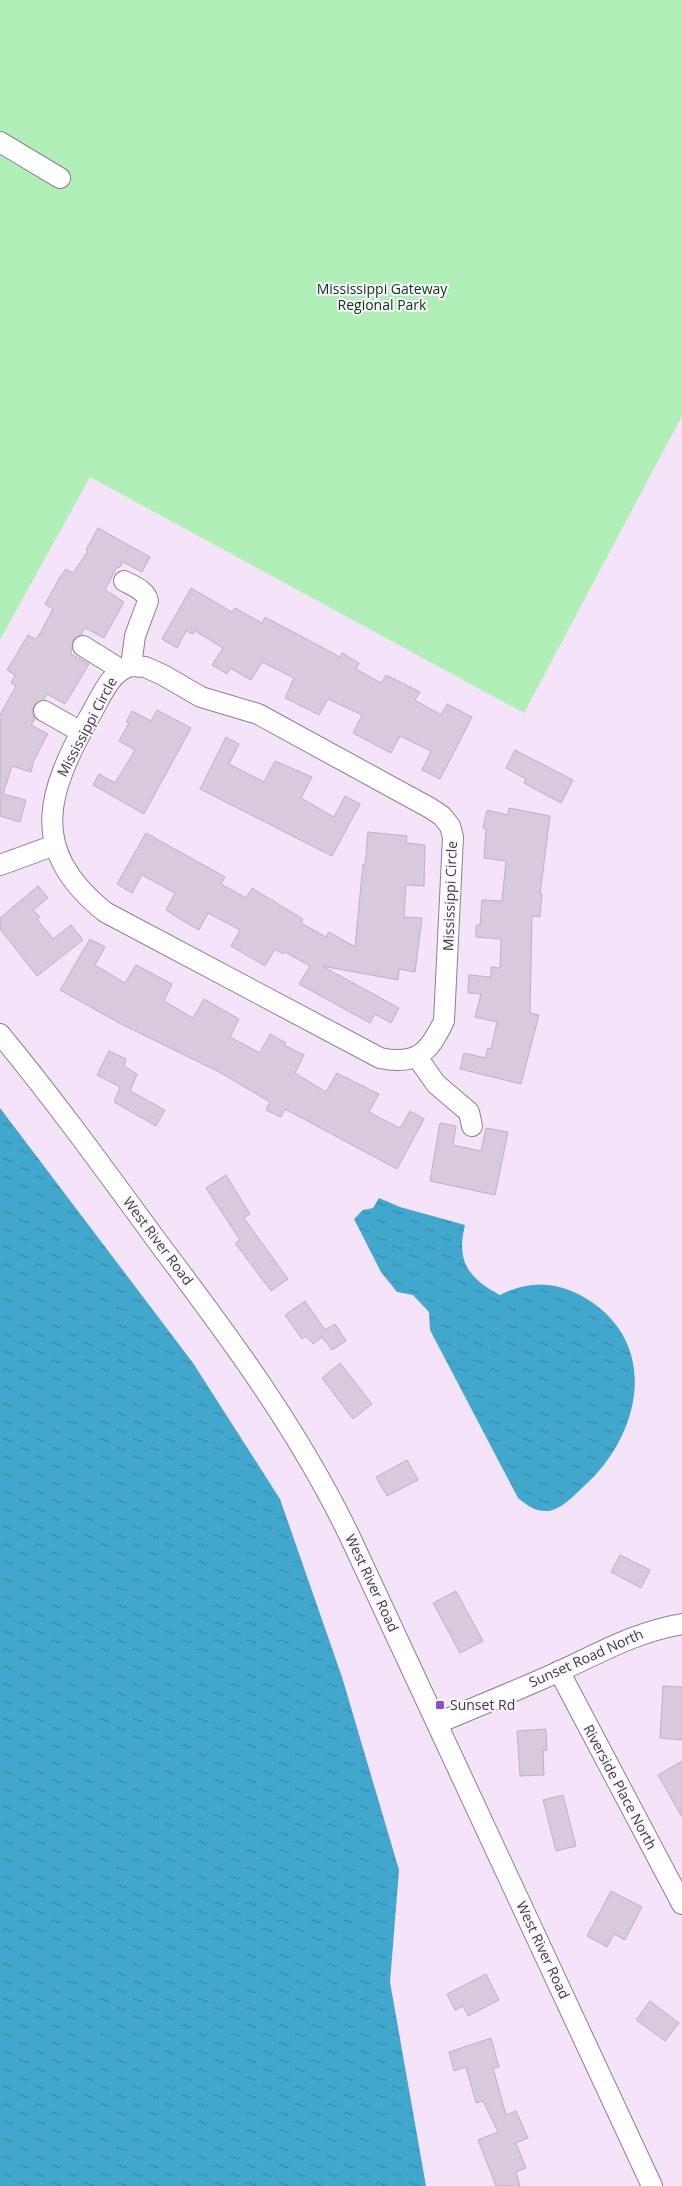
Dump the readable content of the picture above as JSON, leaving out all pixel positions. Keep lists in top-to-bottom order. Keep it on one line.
{"streets":{"street":["Mississippi Circle","West River Road","Sunset Road North","Riverside Place North"]},"crossings":[["West River Road","Sunset Road North"],["Sunset Road North","Riverside Place North"]],"parks":["Mississippi Gateway Regional Park"],"places":{"transit":["Sunset Rd"]}}
